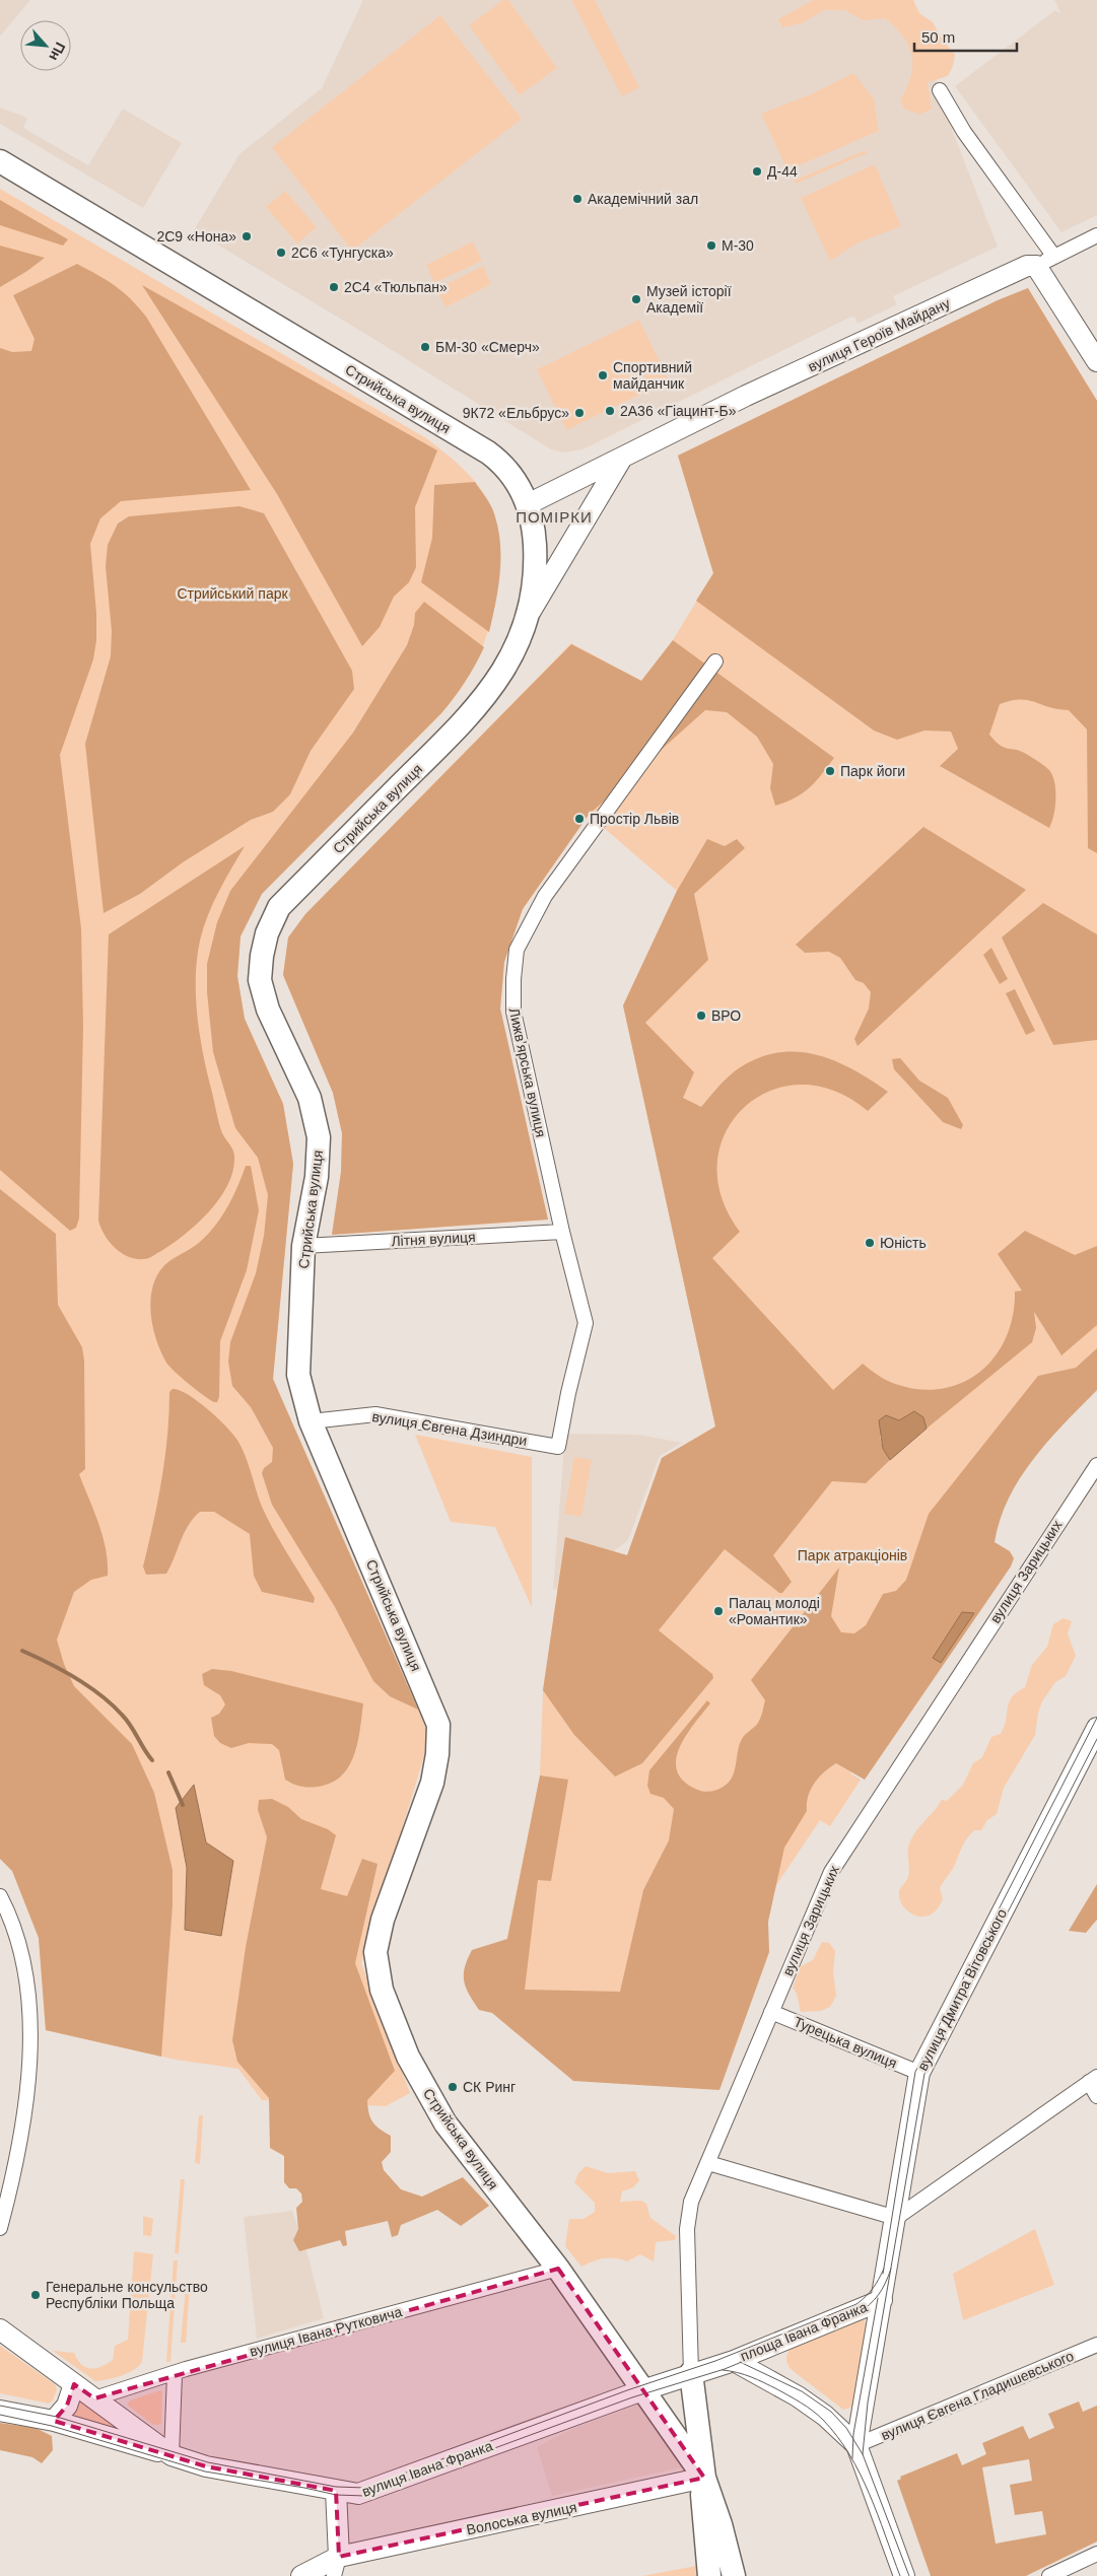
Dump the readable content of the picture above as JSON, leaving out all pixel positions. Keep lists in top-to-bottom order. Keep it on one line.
{"streets":{"main road":["вулиця Героїв Майдану","Стрийська вулиця","вулиця Дмитра Вітовського","площа Івана Франка","вулиця Івана Франка","Волоська вулиця"],"street":["Лижвʼярська вулиця","Літня вулиця","вулиця Євгена Дзиндри","вулиця Зарицьких","Турецька вулиця","вулиця Івана Рутковича","вулиця Євгена Гладишевського"]},"crossings":[["вулиця Героїв Майдану","Стрийська вулиця"],["Стрийська вулиця","Літня вулиця"],["Стрийська вулиця","вулиця Євгена Дзиндри"],["Стрийська вулиця","вулиця Івана Рутковича"],["Стрийська вулиця","вулиця Івана Франка"],["Стрийська вулиця","Волоська вулиця"],["Лижвʼярська вулиця","Літня вулиця"],["Лижвʼярська вулиця","вулиця Євгена Дзиндри"],["вулиця Зарицьких","Турецька вулиця"],["вулиця Зарицьких","вулиця Івана Франка"],["вулиця Дмитра Вітовського","Турецька вулиця"],["вулиця Дмитра Вітовського","площа Івана Франка"],["вулиця Івана Рутковича","вулиця Івана Франка"],["площа Івана Франка","вулиця Євгена Гладишевського"],["площа Івана Франка","вулиця Івана Франка"]],"districts":["ПОМІРКИ"],"parks":["Стрийський парк","Парк атракціонів"],"places":["Д-44","Академічний зал","2С9 «Нона»","М-30","2С6 «Тунгуска»","2С4 «Тюльпан»","Музей історії Академії","БМ-30 «Смерч»","Спортивний майданчик","2А36 «Гіацинт-Б»","9К72 «Ельбрус»","Парк йоги","Простір Львів","ВРО","Юність","Палац молоді «Романтик»","СК Ринг","Генеральне консульство Республіки Польща"],"scale_bar":"50 m","north":"bottom right"}
